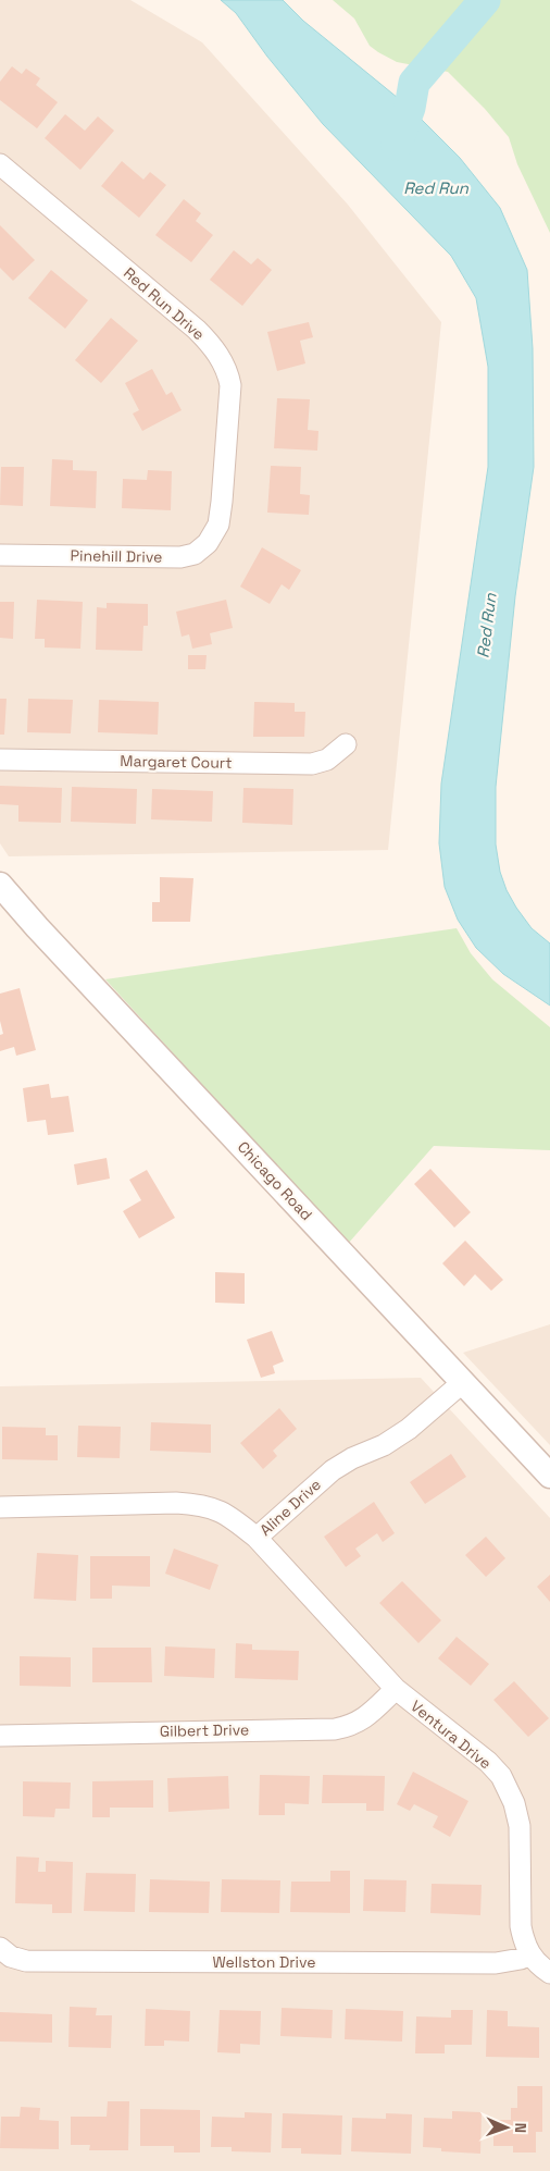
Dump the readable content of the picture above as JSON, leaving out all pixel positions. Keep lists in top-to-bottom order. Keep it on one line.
{"streets":{"street":["Red Run Drive","Pinehill Drive","Margaret Court","Chicago Road","Aline Drive","Gilbert Drive","Ventura Drive","Wellston Drive"]},"crossings":[["Red Run Drive","Pinehill Drive"],["Chicago Road","Aline Drive"],["Aline Drive","Ventura Drive"],["Gilbert Drive","Ventura Drive"],["Ventura Drive","Wellston Drive"]],"water":["Red Run"],"north":"right"}
